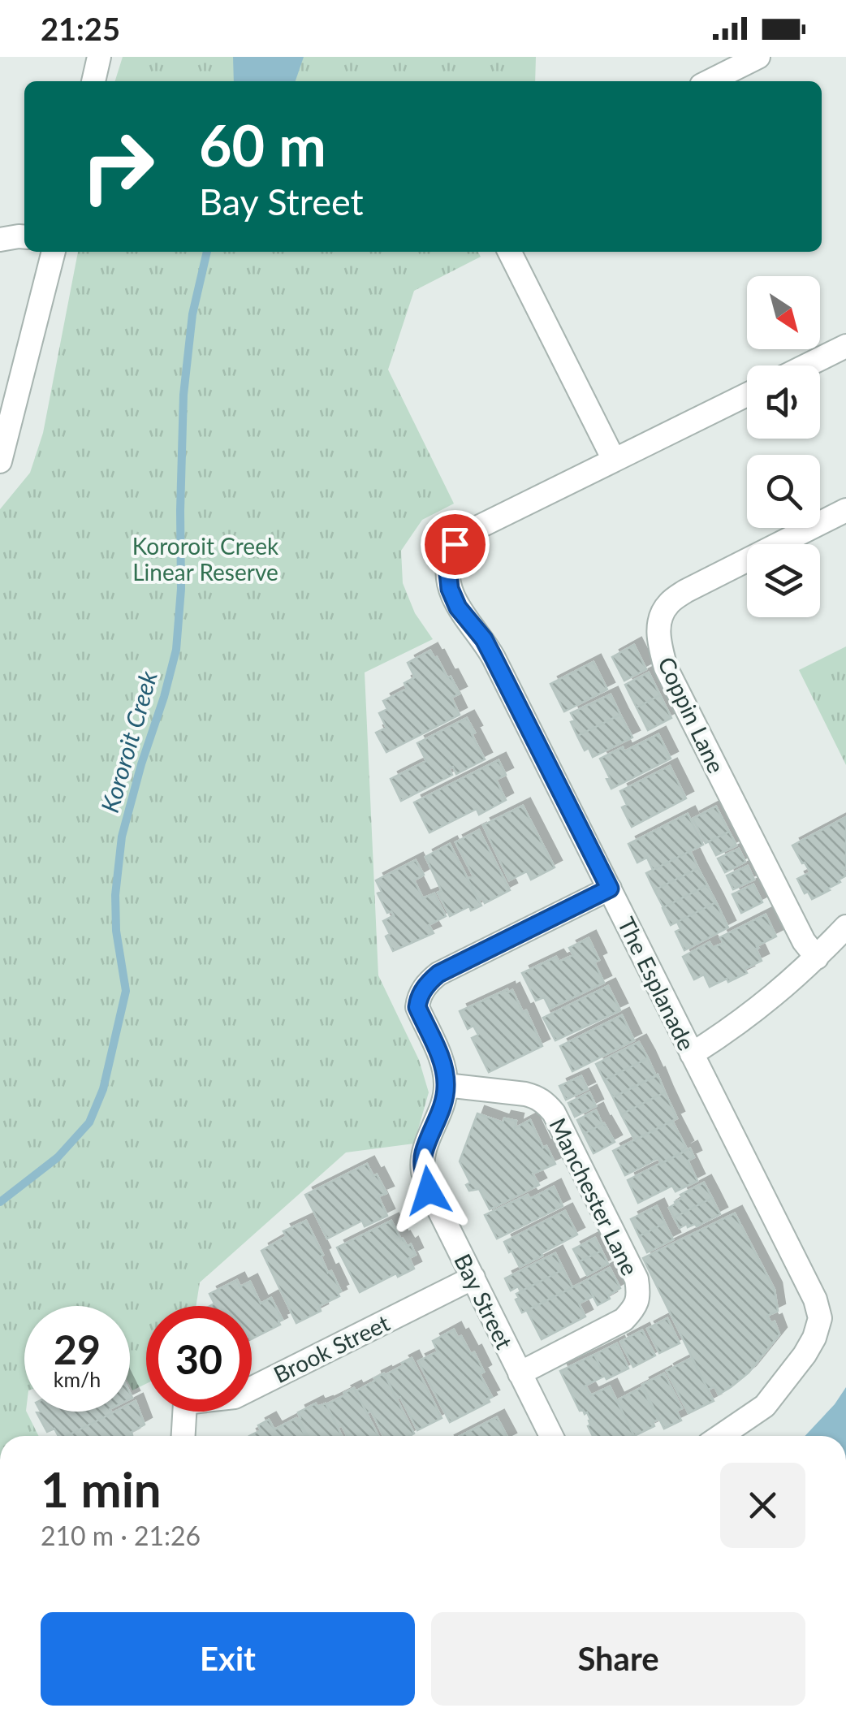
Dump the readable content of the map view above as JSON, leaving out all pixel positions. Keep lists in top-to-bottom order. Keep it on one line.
{"streets":{"street":["Coppin Lane","The Esplanade","Manchester Lane","Bay Street","Brook Street"]},"crossings":[["Manchester Lane","Bay Street"],["Bay Street","Brook Street"]],"water":["Kororoit Creek"],"parks":["Kororoit Creek Linear Reserve"],"north":"bottom right","page":{"status":"21:25","turn":["60 m","Bay Street"],"speed":"29 km/h","limit":"30","heading":["1 min","210 m · 21:26"],"buttons":["Exit","Share"]}}
